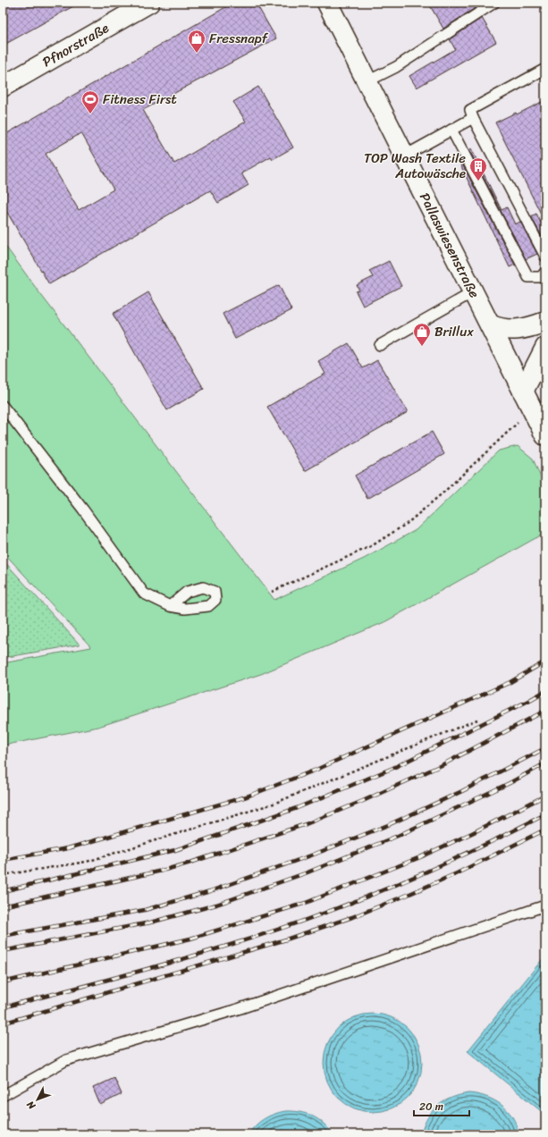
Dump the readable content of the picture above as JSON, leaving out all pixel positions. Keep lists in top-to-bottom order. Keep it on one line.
{"streets":{"main road":["Pfnorstraße","Pallaswiesenstraße"]},"places":{"shop":["Fressnapf","Brillux"],"sports":["Fitness First"],"building":["TOP Wash Textile Autowäsche"]},"scale_bar":"20 m","north":"bottom left"}
